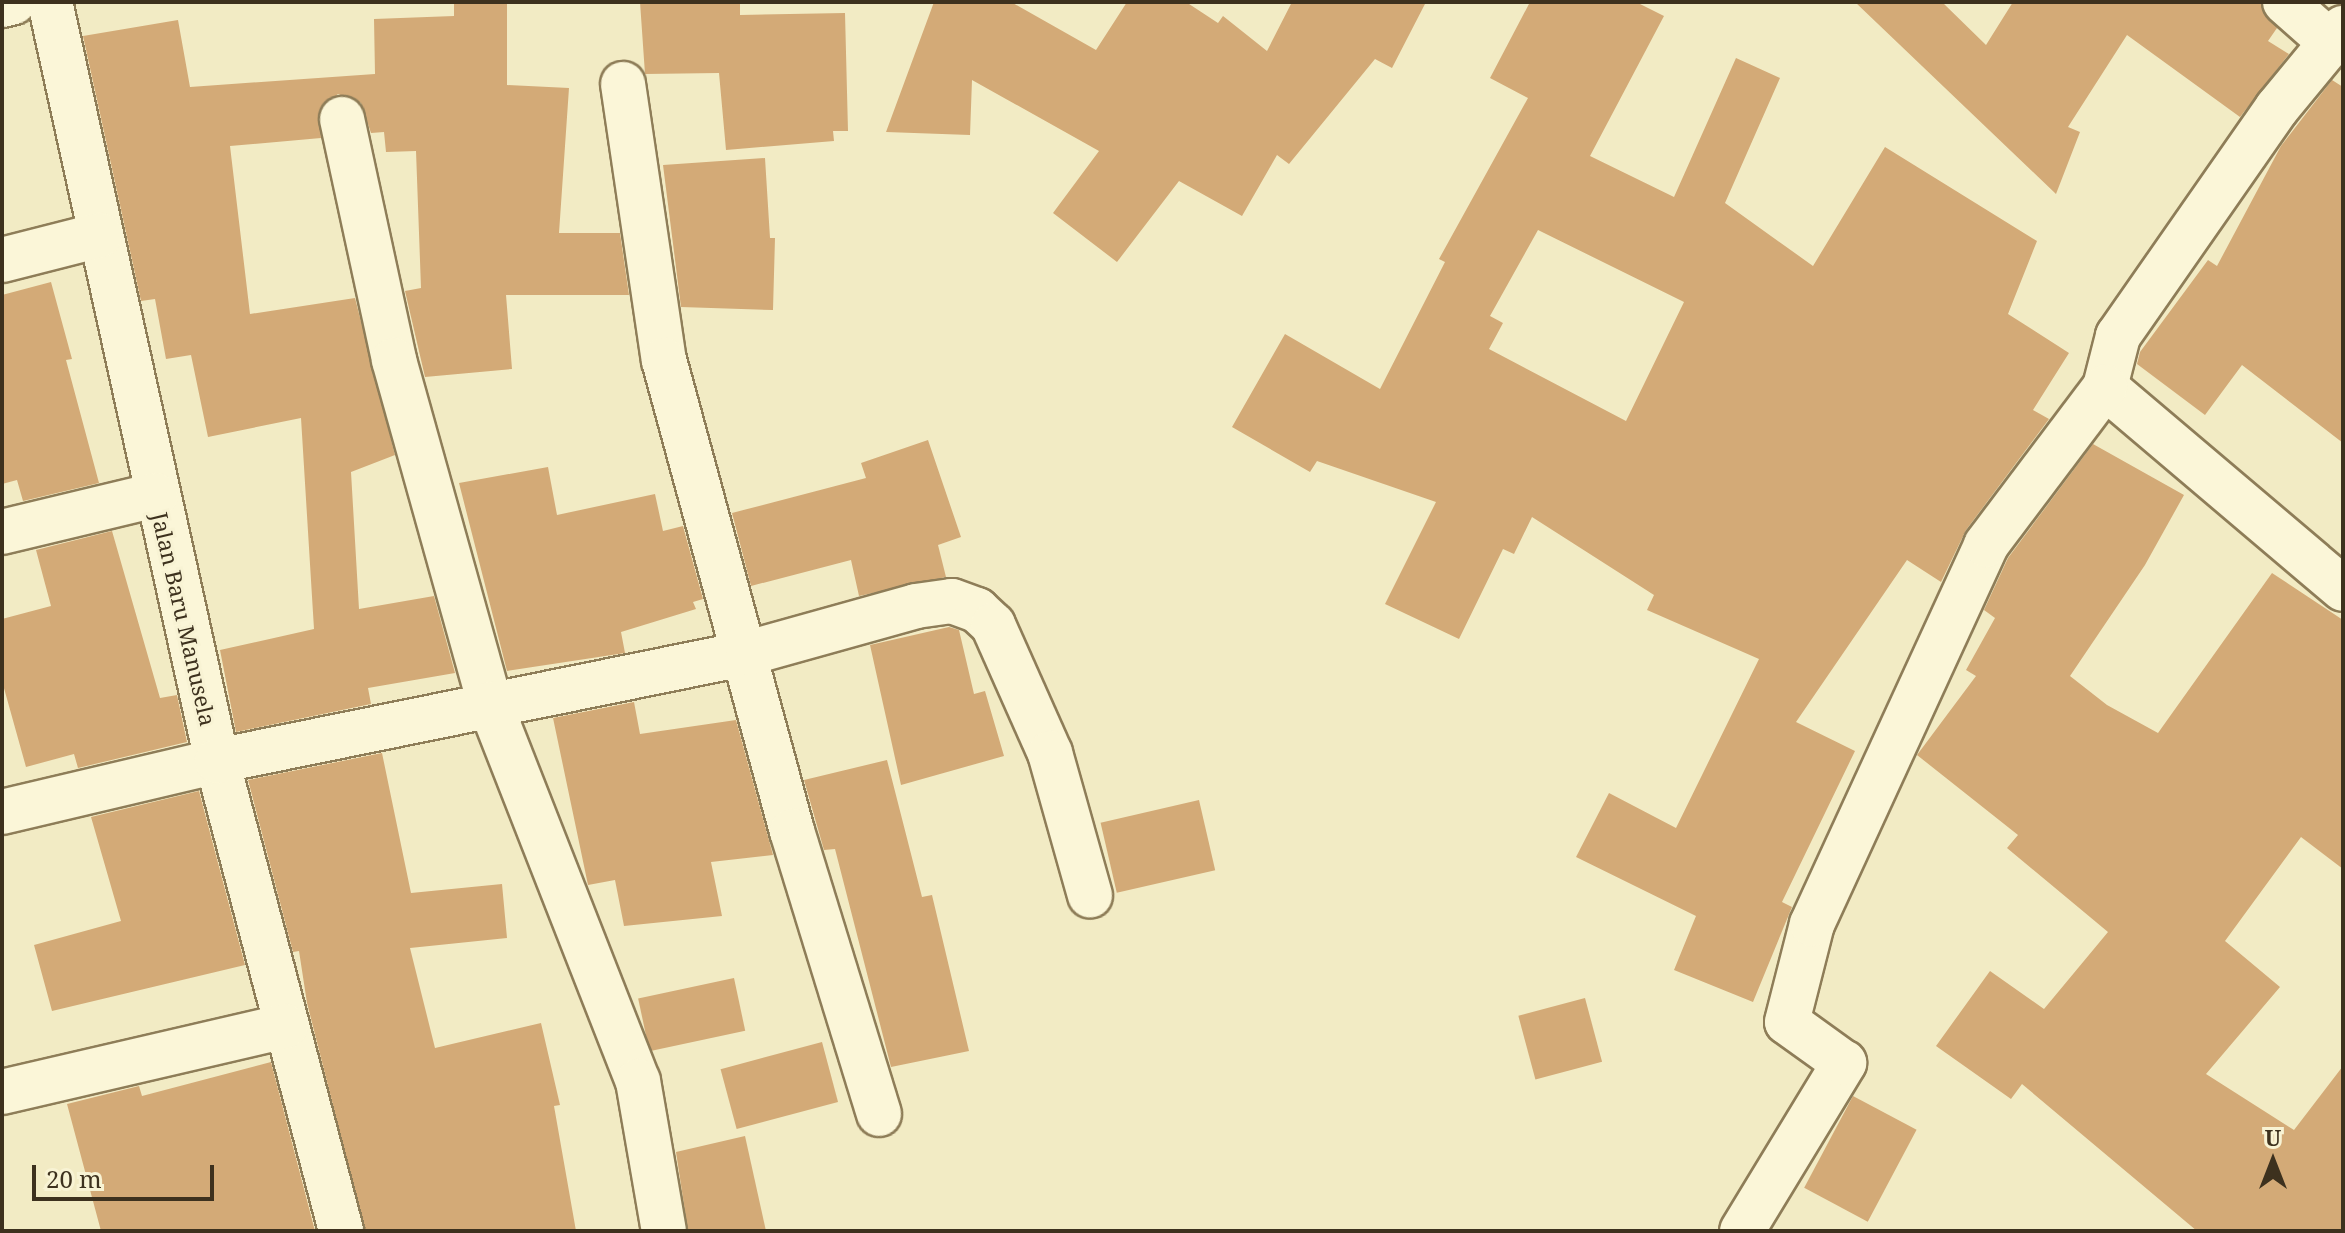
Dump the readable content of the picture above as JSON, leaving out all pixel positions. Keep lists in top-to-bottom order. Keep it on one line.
{"streets":{"street":["Jalan Baru Manusela"]},"scale_bar":"20 m","north":"top"}
